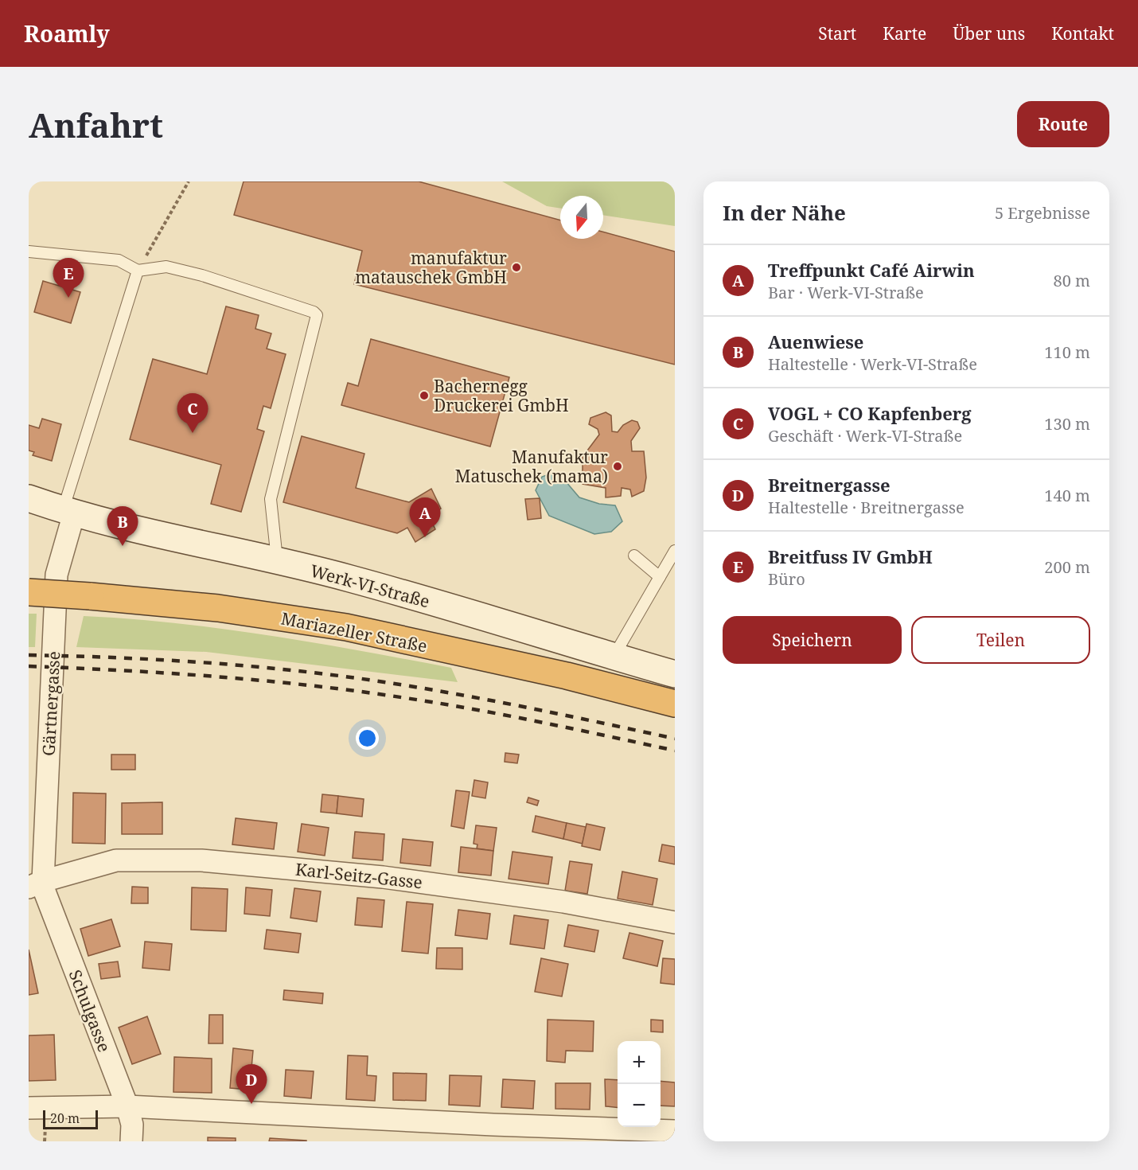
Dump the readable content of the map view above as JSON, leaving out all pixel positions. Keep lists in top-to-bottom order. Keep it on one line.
{"streets":{"highway":["Mariazeller Straße"],"main road":["Werk-VI-Straße"],"street":["Gärtnergasse","Karl-Seitz-Gasse","Schulgasse"]},"crossings":[["Werk-VI-Straße","Gärtnergasse"],["Gärtnergasse","Karl-Seitz-Gasse"],["Gärtnergasse","Schulgasse"],["Karl-Seitz-Gasse","Schulgasse"]],"places":["manufaktur matauschek GmbH","Bachernegg Druckerei GmbH","Manufaktur Matuschek (mama)"],"scale_bar":"20 m","north":"bottom","page":{"header":"Roamly","nav":["Start","Karte","Über uns","Kontakt"],"buttons":["Route",["Speichern","Teilen"]],"title":"Anfahrt","heading":["In der Nähe","5 Ergebnisse"],"list":[{"mark":"A","name":"Treffpunkt Café Airwin","note":"Bar · Werk-VI-Straße","value":"80 m"},{"mark":"B","name":"Auenwiese","note":"Haltestelle · Werk-VI-Straße","value":"110 m"},{"mark":"C","name":"VOGL + CO Kapfenberg","note":"Geschäft · Werk-VI-Straße","value":"130 m"},{"mark":"D","name":"Breitnergasse","note":"Haltestelle · Breitnergasse","value":"140 m"},{"mark":"E","name":"Breitfuss IV GmbH","note":"Büro","value":"200 m"}],"pins":["E","C","A","B","D"],"map_buttons":["+","−"],"scale":"20 m"}}
